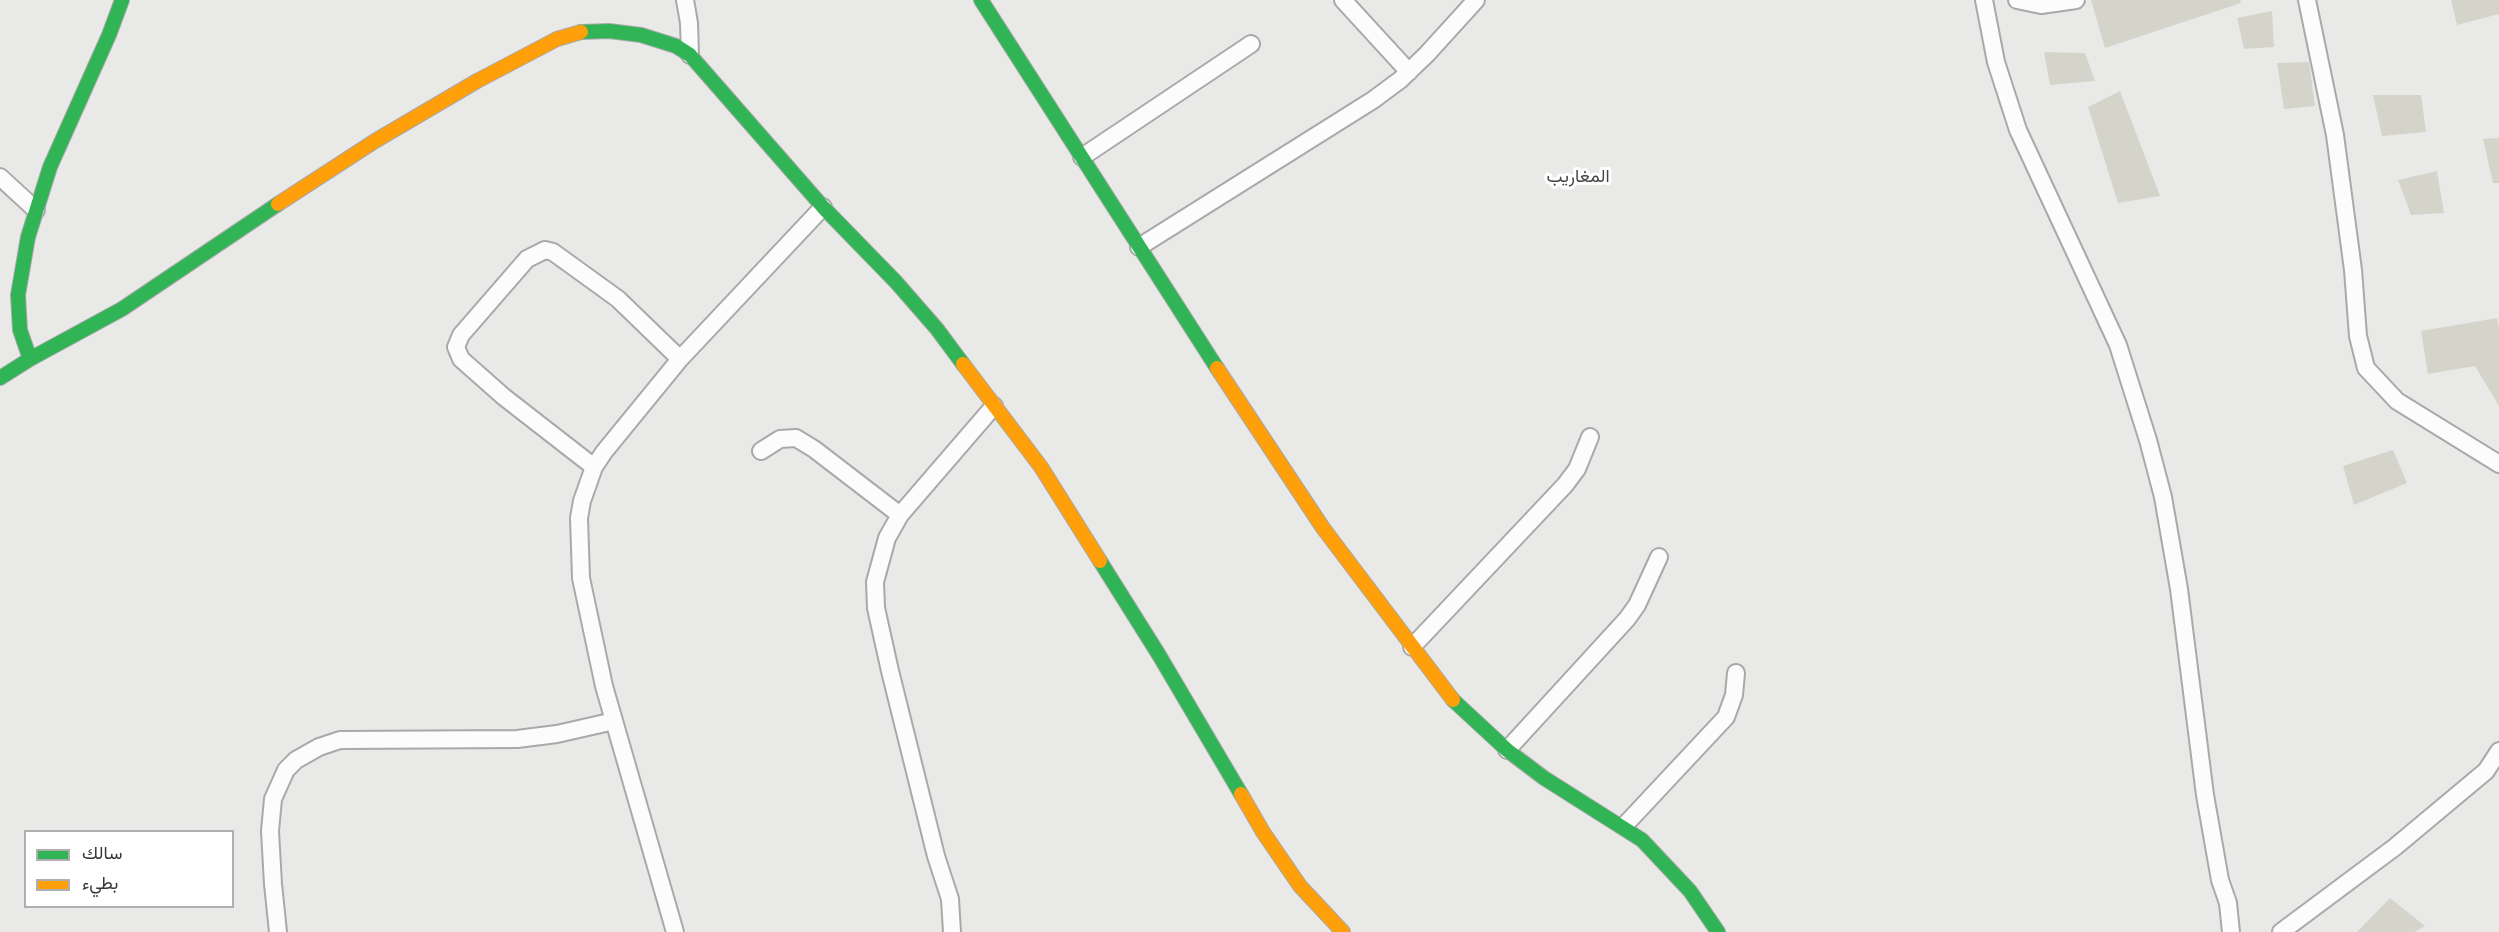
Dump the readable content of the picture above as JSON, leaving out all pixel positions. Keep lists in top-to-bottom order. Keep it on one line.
{"districts":["المغاريب"],"legend":["سالك","بطيء"]}
